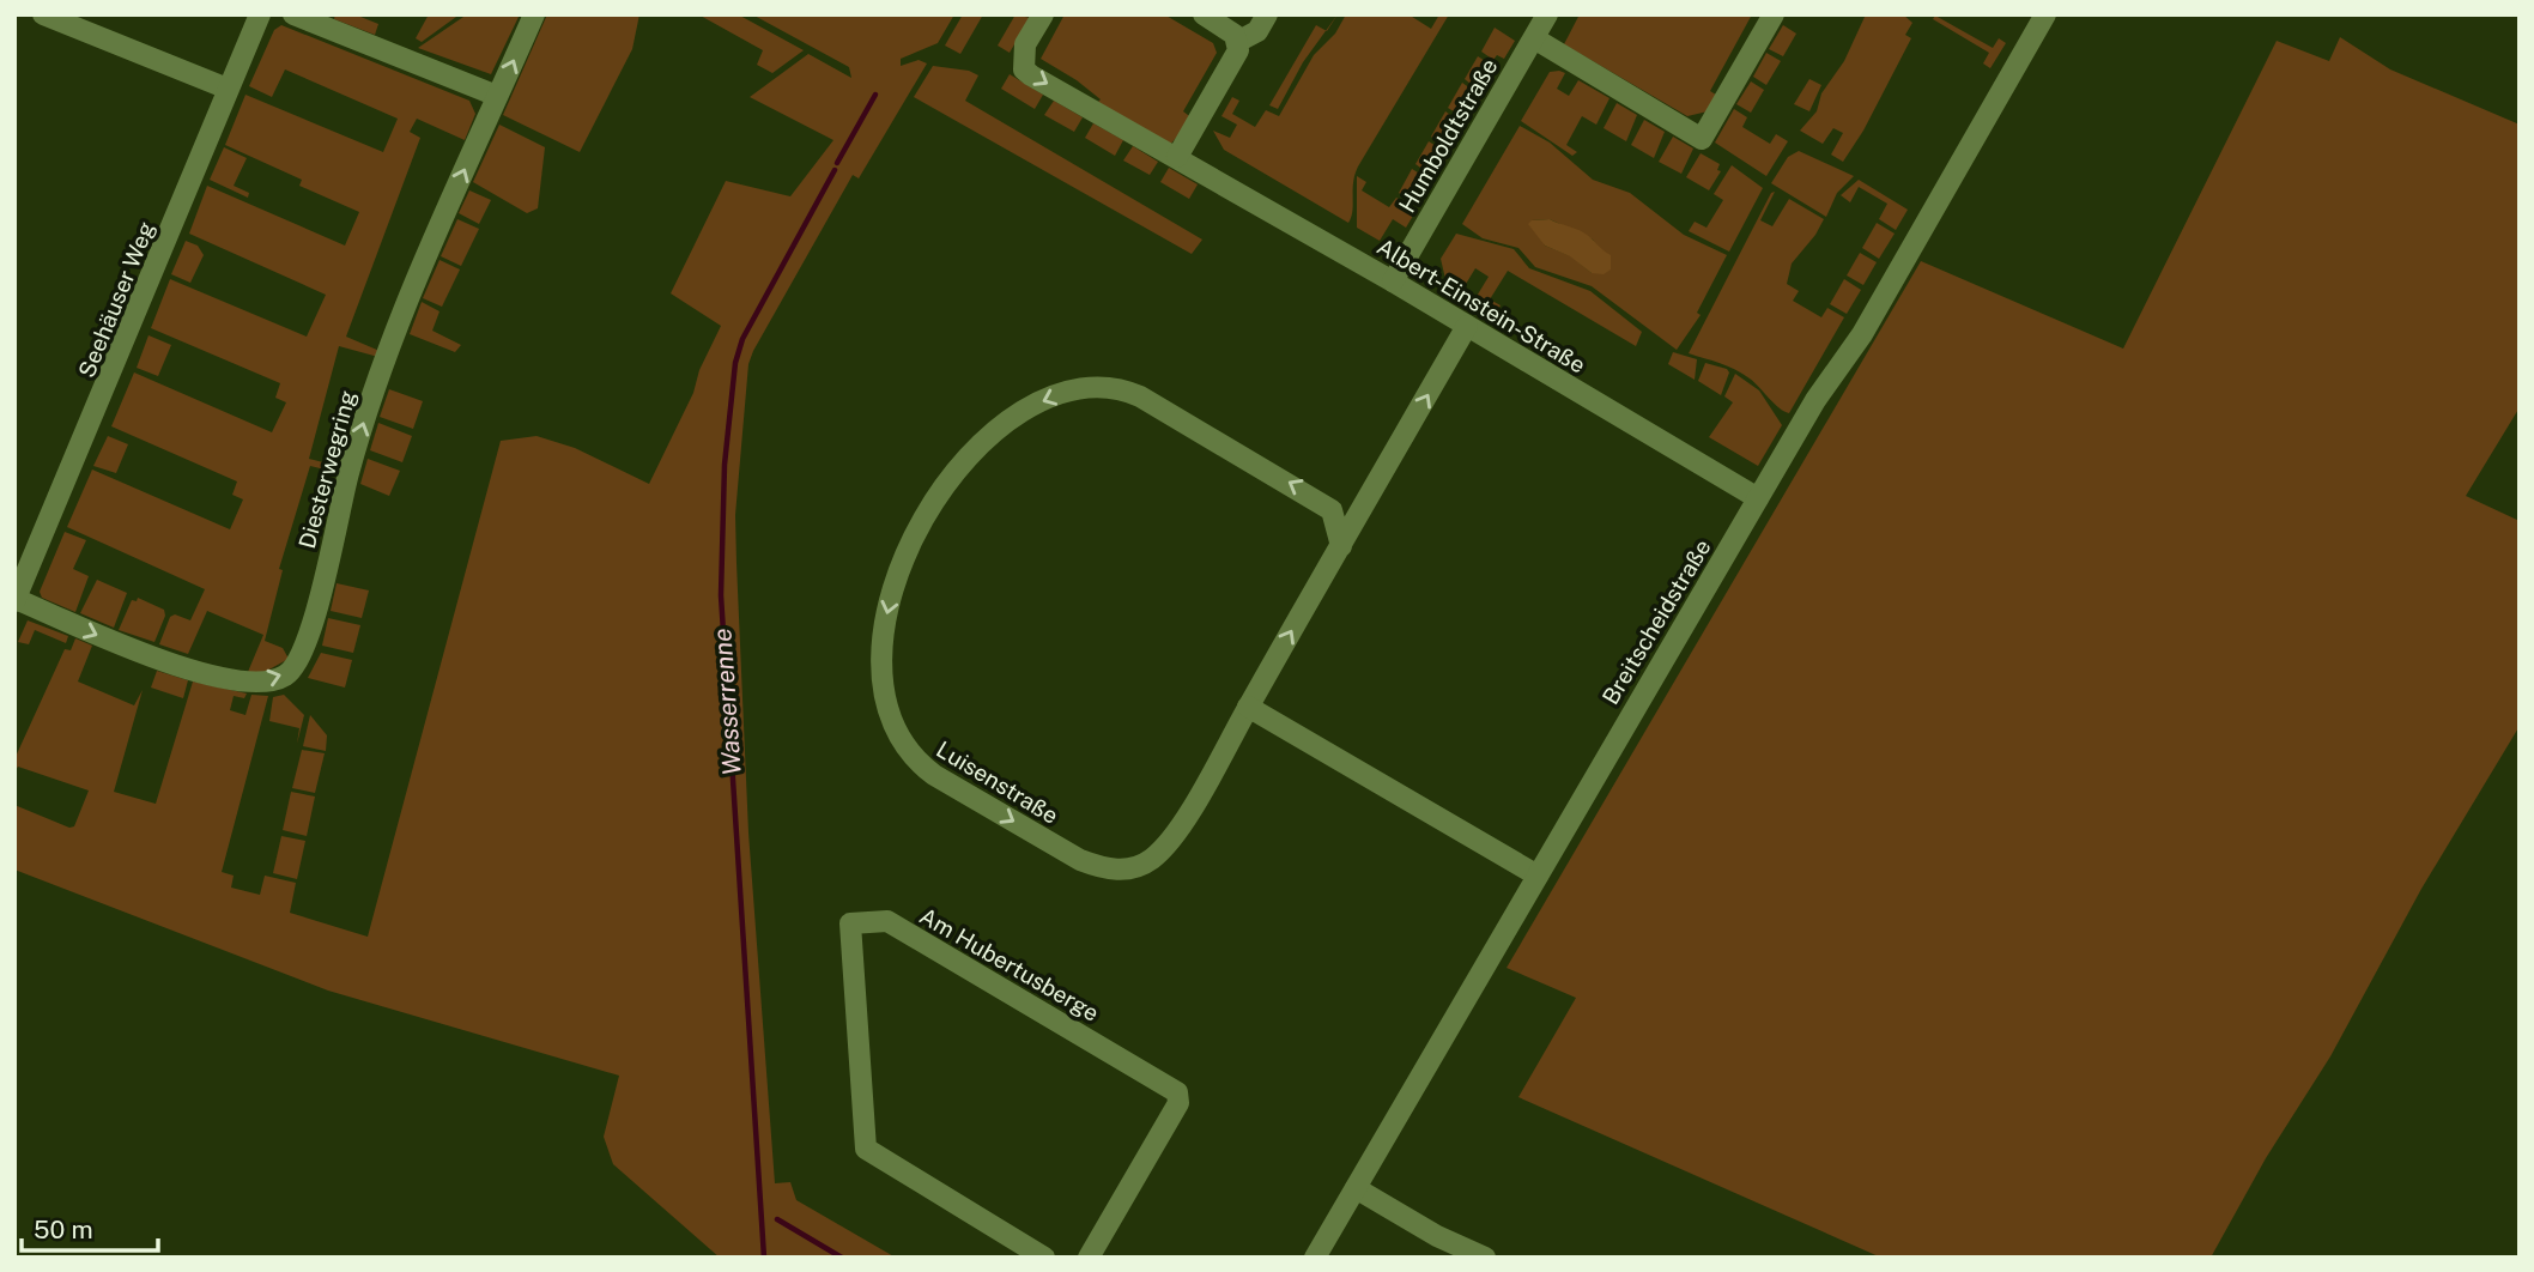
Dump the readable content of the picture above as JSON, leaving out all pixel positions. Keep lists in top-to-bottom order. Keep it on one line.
{"streets":{"street":["Humboldtstraße","Seehäuser Weg","Albert-Einstein-Straße","Diesterwegring","Breitscheidstraße","Luisenstraße","Am Hubertusberge"]},"crossings":[["Humboldtstraße","Albert-Einstein-Straße"],["Seehäuser Weg","Diesterwegring"],["Albert-Einstein-Straße","Breitscheidstraße"],["Albert-Einstein-Straße","Luisenstraße"]],"water":["Wasserrenne"],"scale_bar":"50 m"}
